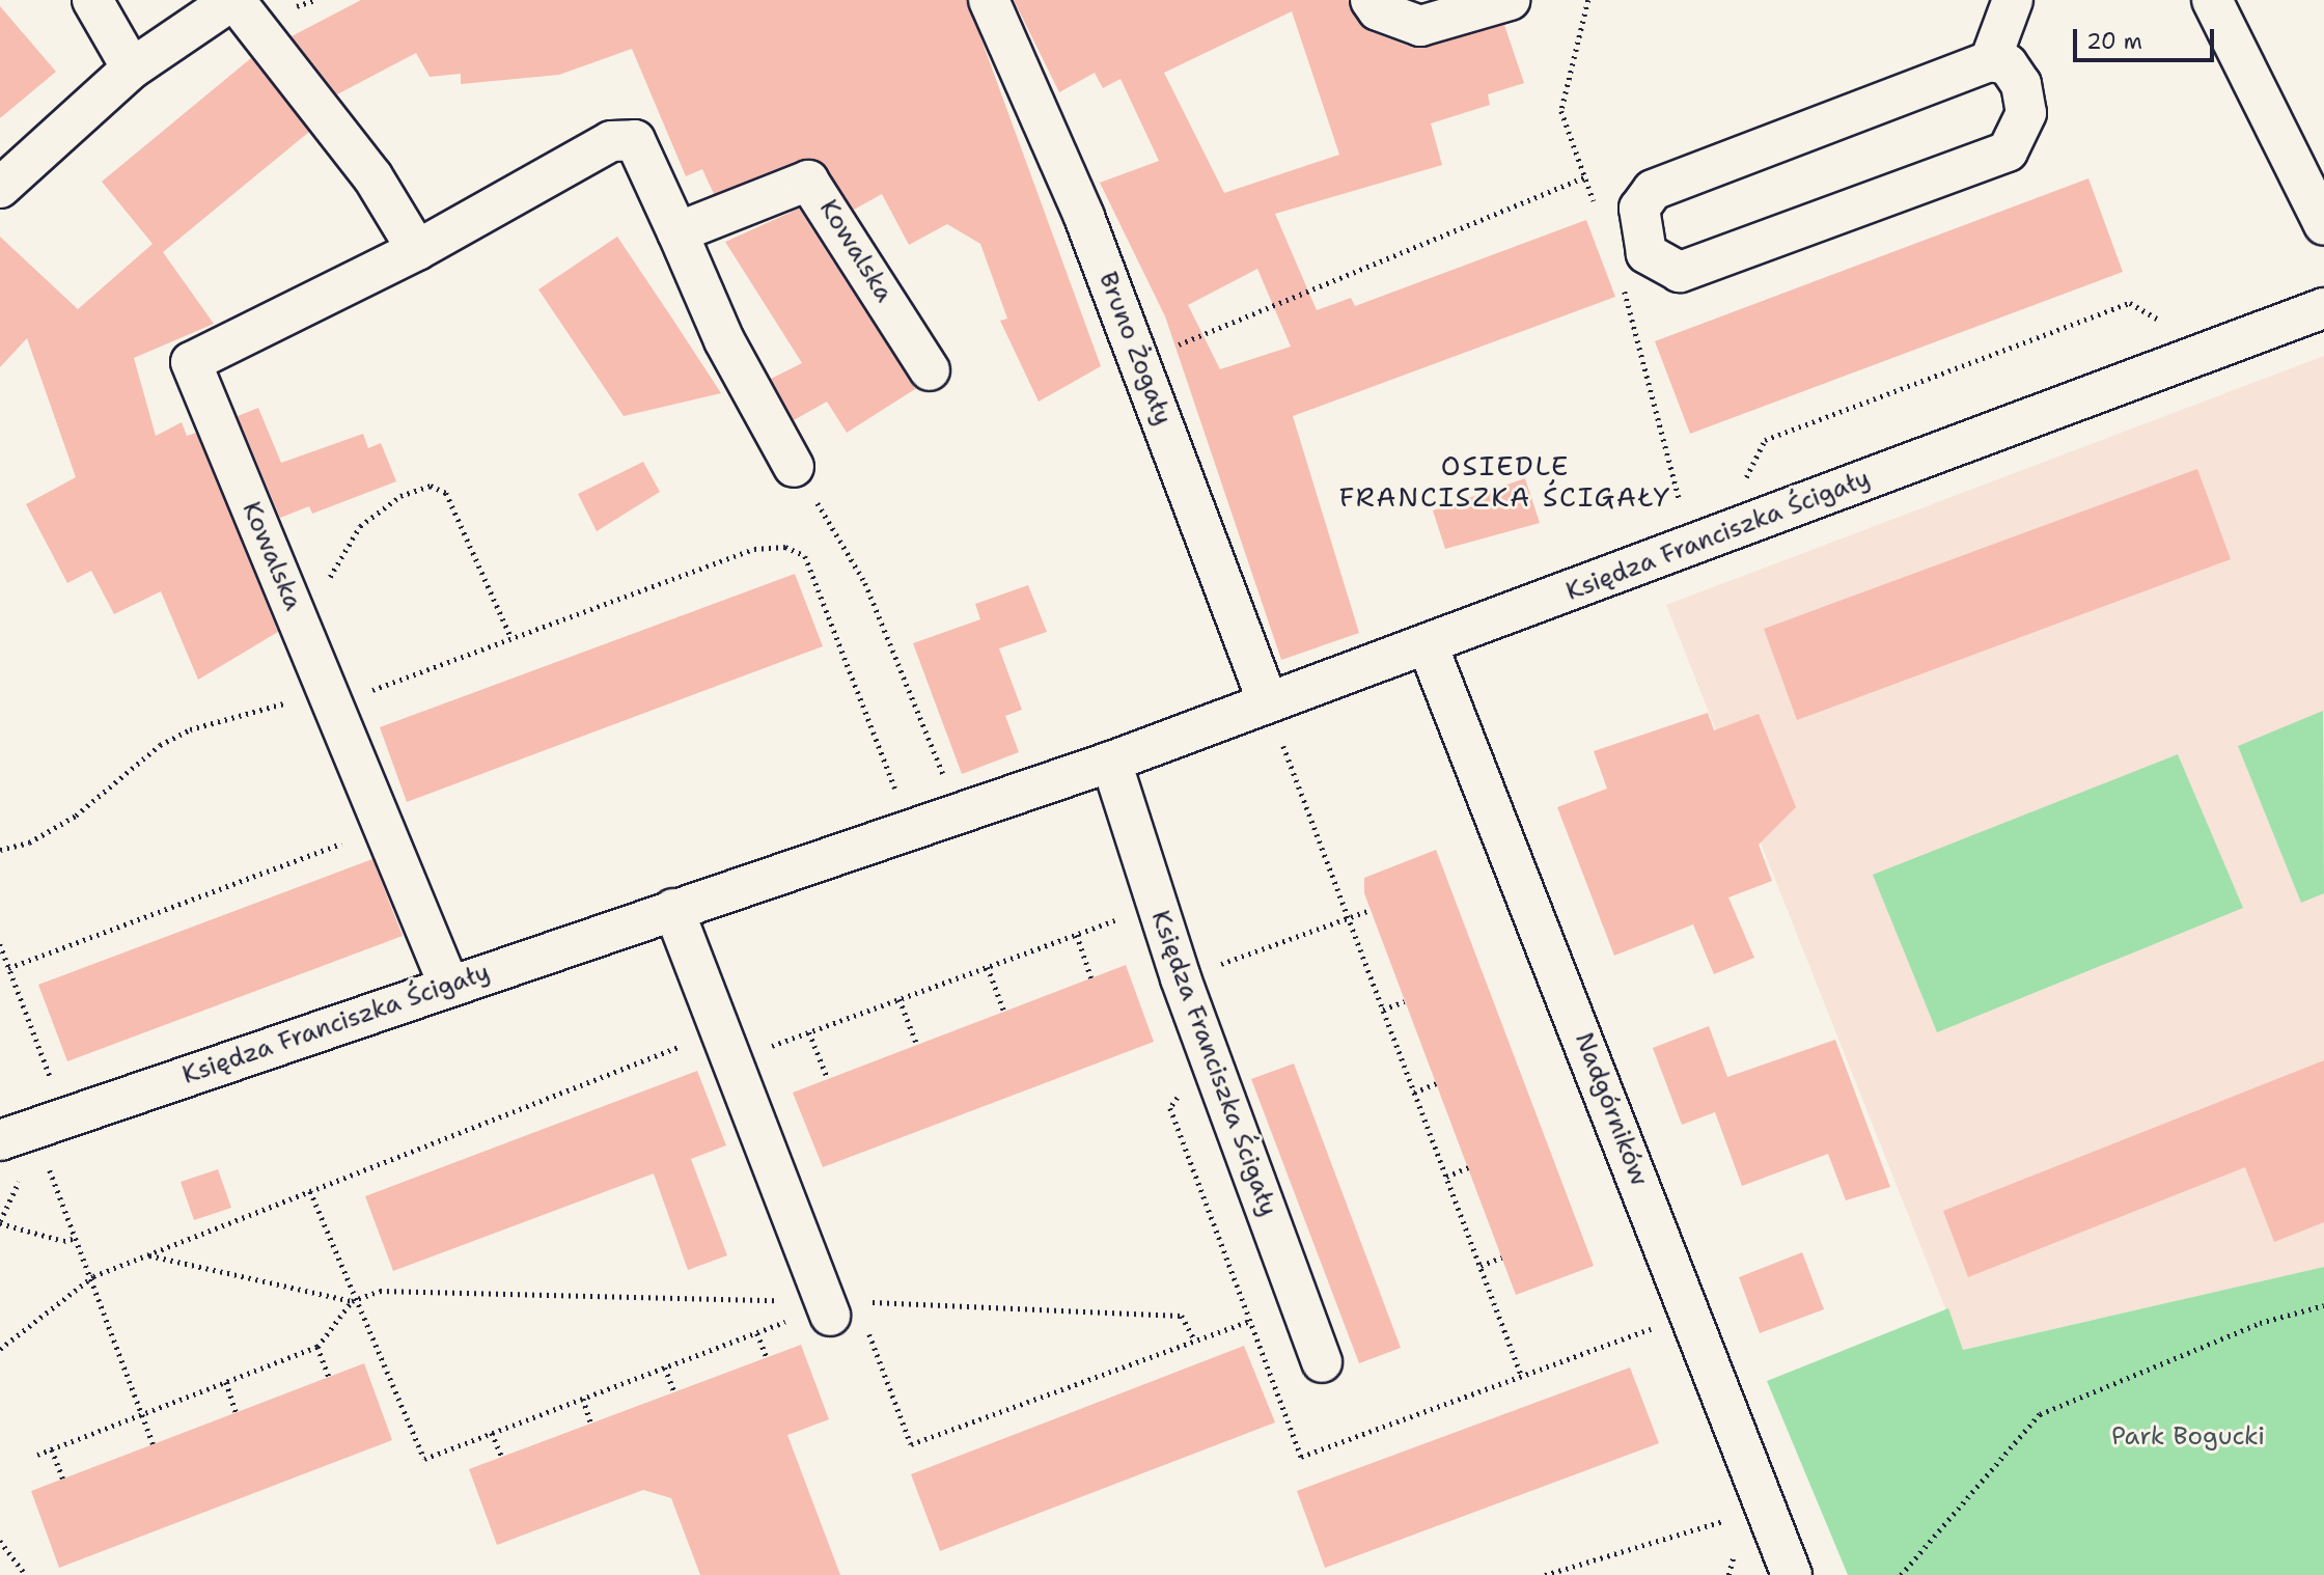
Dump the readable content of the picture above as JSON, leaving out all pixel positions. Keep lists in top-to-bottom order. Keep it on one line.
{"streets":{"street":["Kowalska","Bruno Żogały","Księdza Franciszka Ścigały","Nadgórników"]},"crossings":[["Kowalska","Księdza Franciszka Ścigały"],["Bruno Żogały","Księdza Franciszka Ścigały"],["Księdza Franciszka Ścigały","Nadgórników"]],"districts":["OSIEDLE FRANCISZKA ŚCIGAŁY"],"parks":["Park Bogucki"],"scale_bar":"20 m"}
